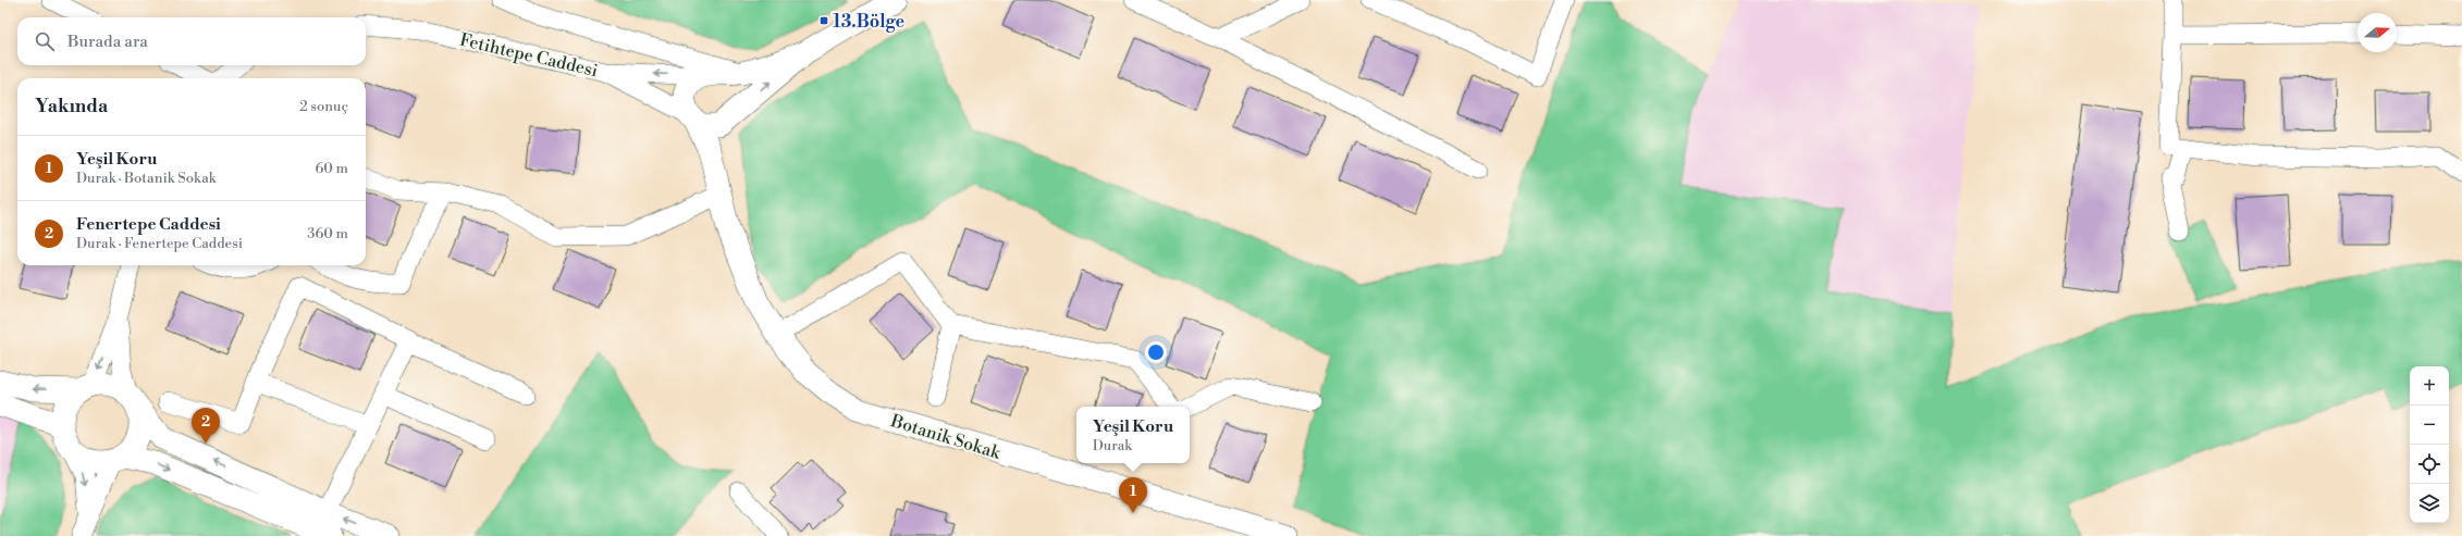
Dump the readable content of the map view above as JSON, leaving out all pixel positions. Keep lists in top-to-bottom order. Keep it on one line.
{"streets":{"main road":["Botanik Sokak"],"street":["Fetihtepe Caddesi"]},"crossings":[["Fetihtepe Caddesi","Botanik Sokak"]],"places":{"transit":["13.Bölge"]},"north":"right","page":{"search":"Burada ara","heading":["Yakında","2 sonuç"],"list":[{"mark":"1","name":"Yeşil Koru","note":"Durak · Botanik Sokak","value":"60 m"},{"mark":"2","name":"Fenertepe Caddesi","note":"Durak · Fenertepe Caddesi","value":"360 m"}],"map_buttons":["+","−"],"popup":["Yeşil Koru","Durak"],"pins":["2","1"]}}
